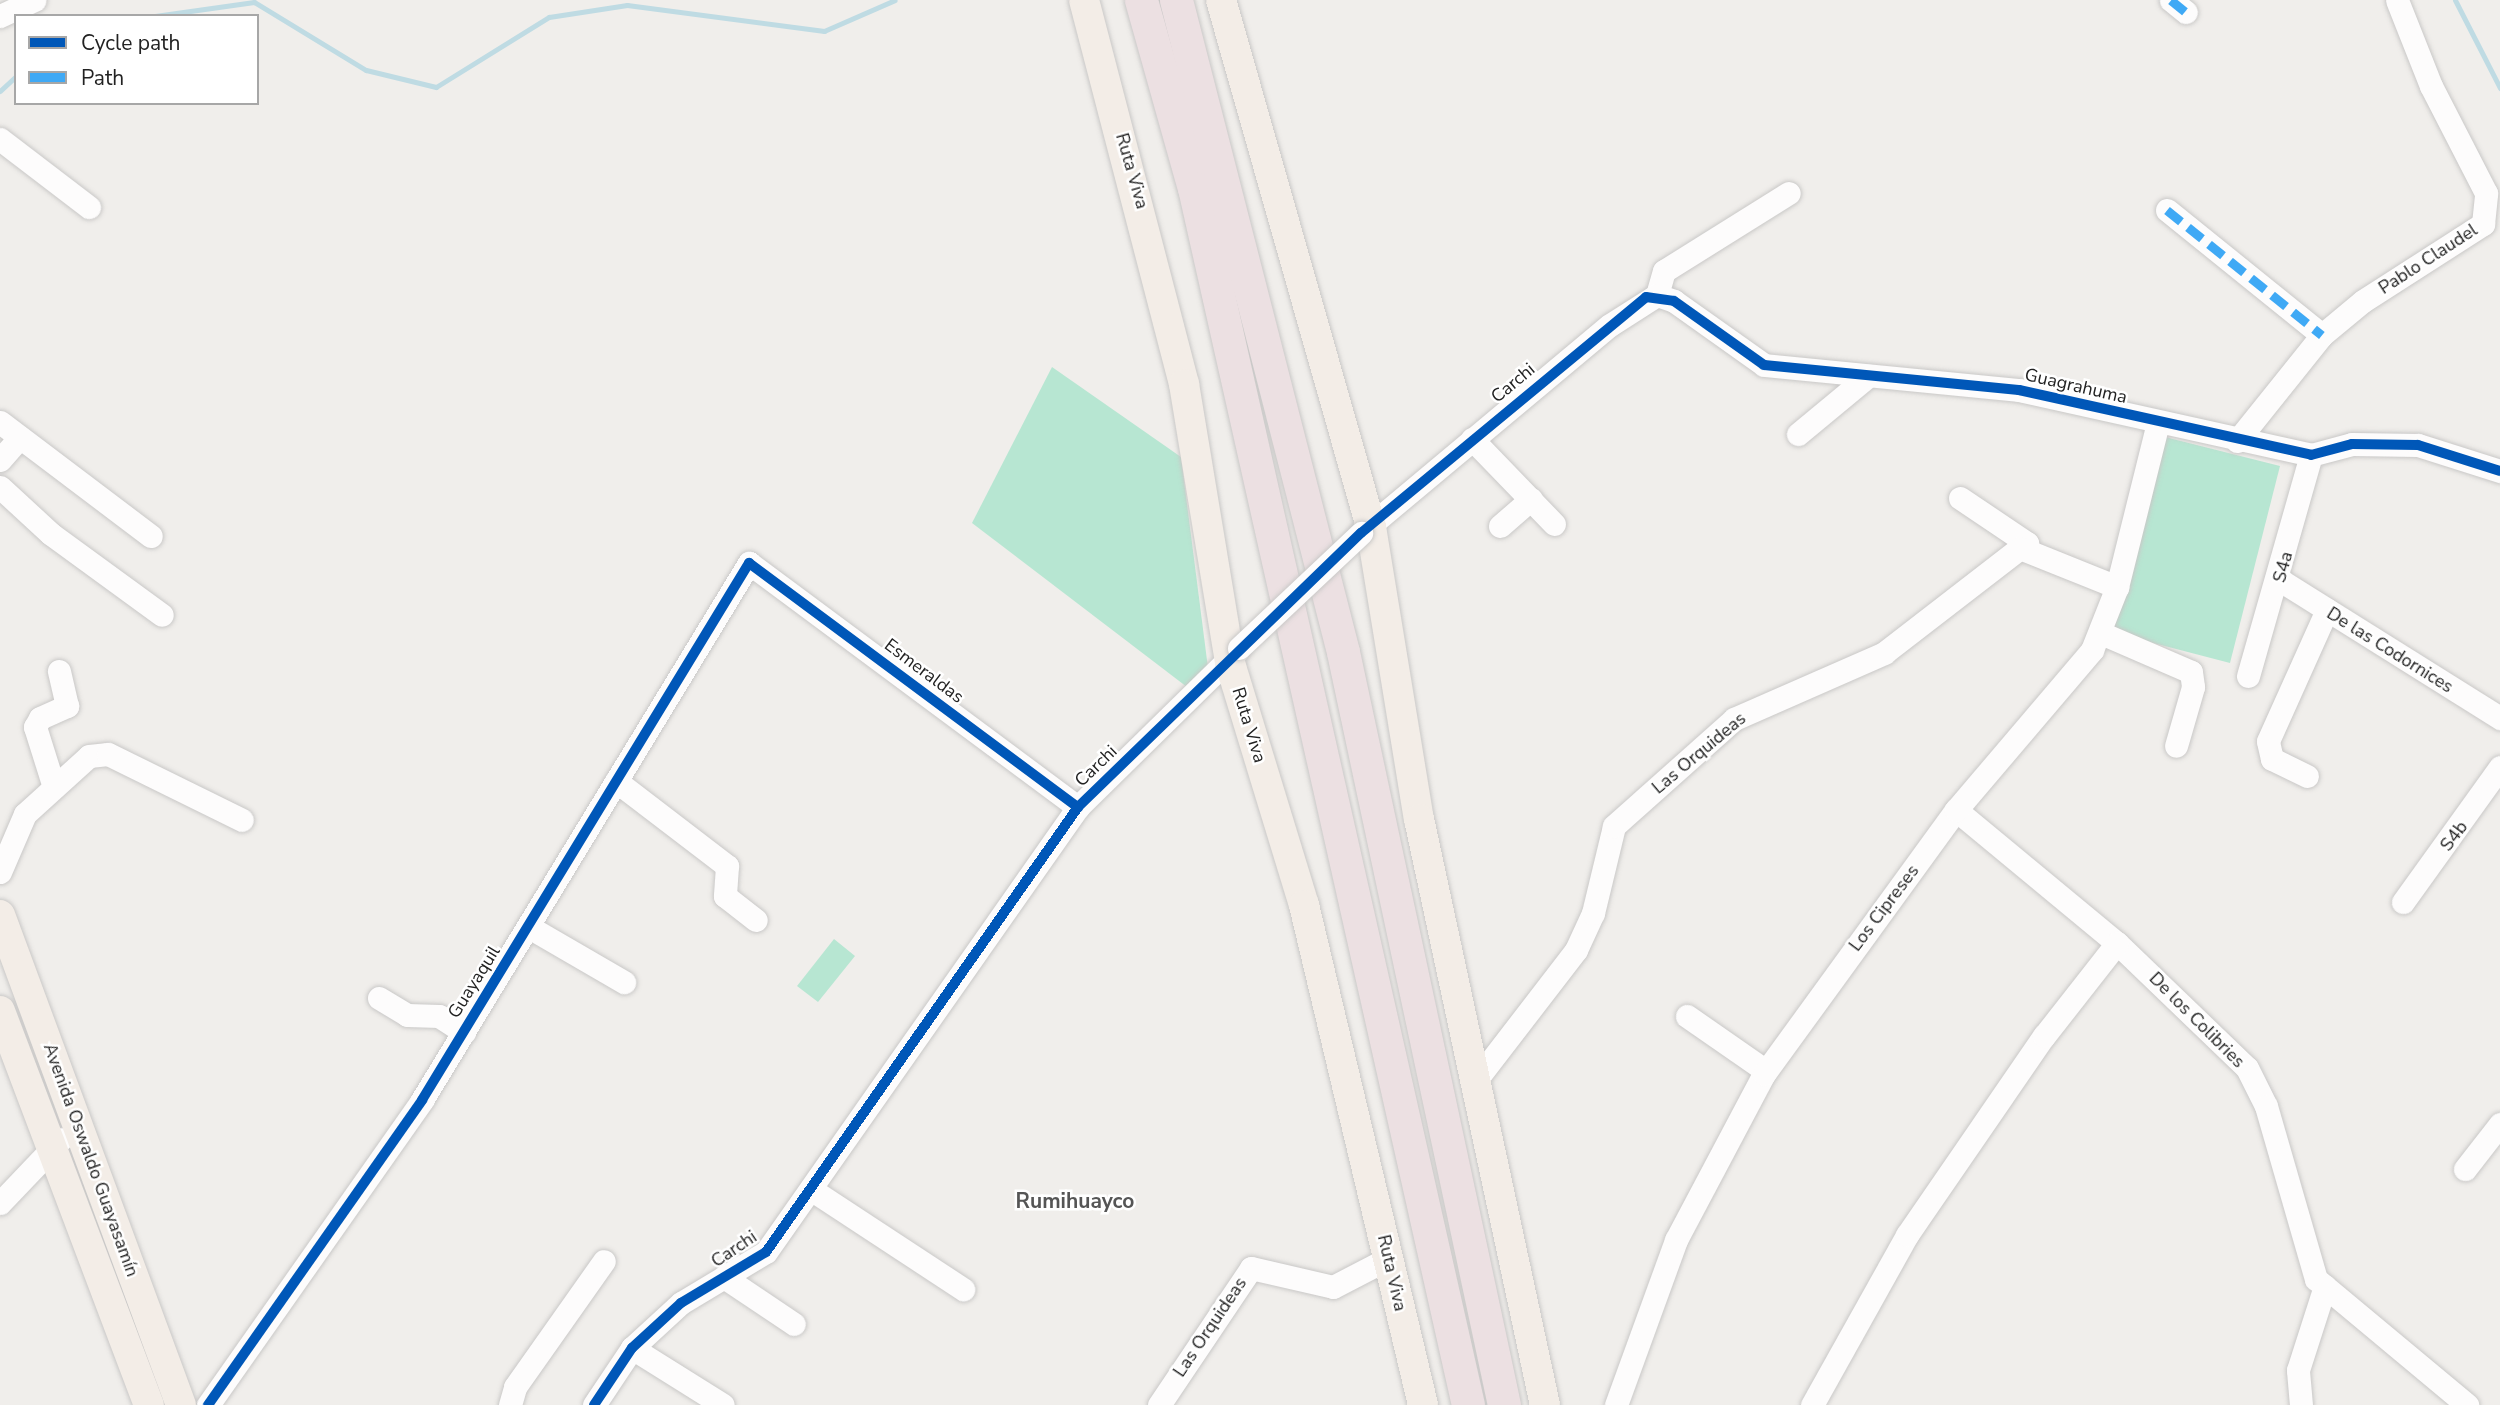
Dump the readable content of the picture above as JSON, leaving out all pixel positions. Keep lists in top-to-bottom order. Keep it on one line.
{"streets":{"main road":["Ruta Viva","Avenida Oswaldo Guayasamín"],"street":["Pablo Claudel","Carchi","Guagrahuma","S4a","De las Codornices","Esmeraldas","Las Orquideas","S4b","Los Cipreses","Guayaquil","De los Colibries"]},"crossings":[["Ruta Viva","Carchi"],["Ruta Viva","Las Orquideas"],["Pablo Claudel","Guagrahuma"],["Carchi","Guagrahuma"],["Carchi","Esmeraldas"],["Guagrahuma","S4a"],["Guagrahuma","Los Cipreses"],["S4a","De las Codornices"],["Esmeraldas","Guayaquil"],["Los Cipreses","De los Colibries"]],"districts":["Rumihuayco"],"legend":["Cycle path","Path"]}
